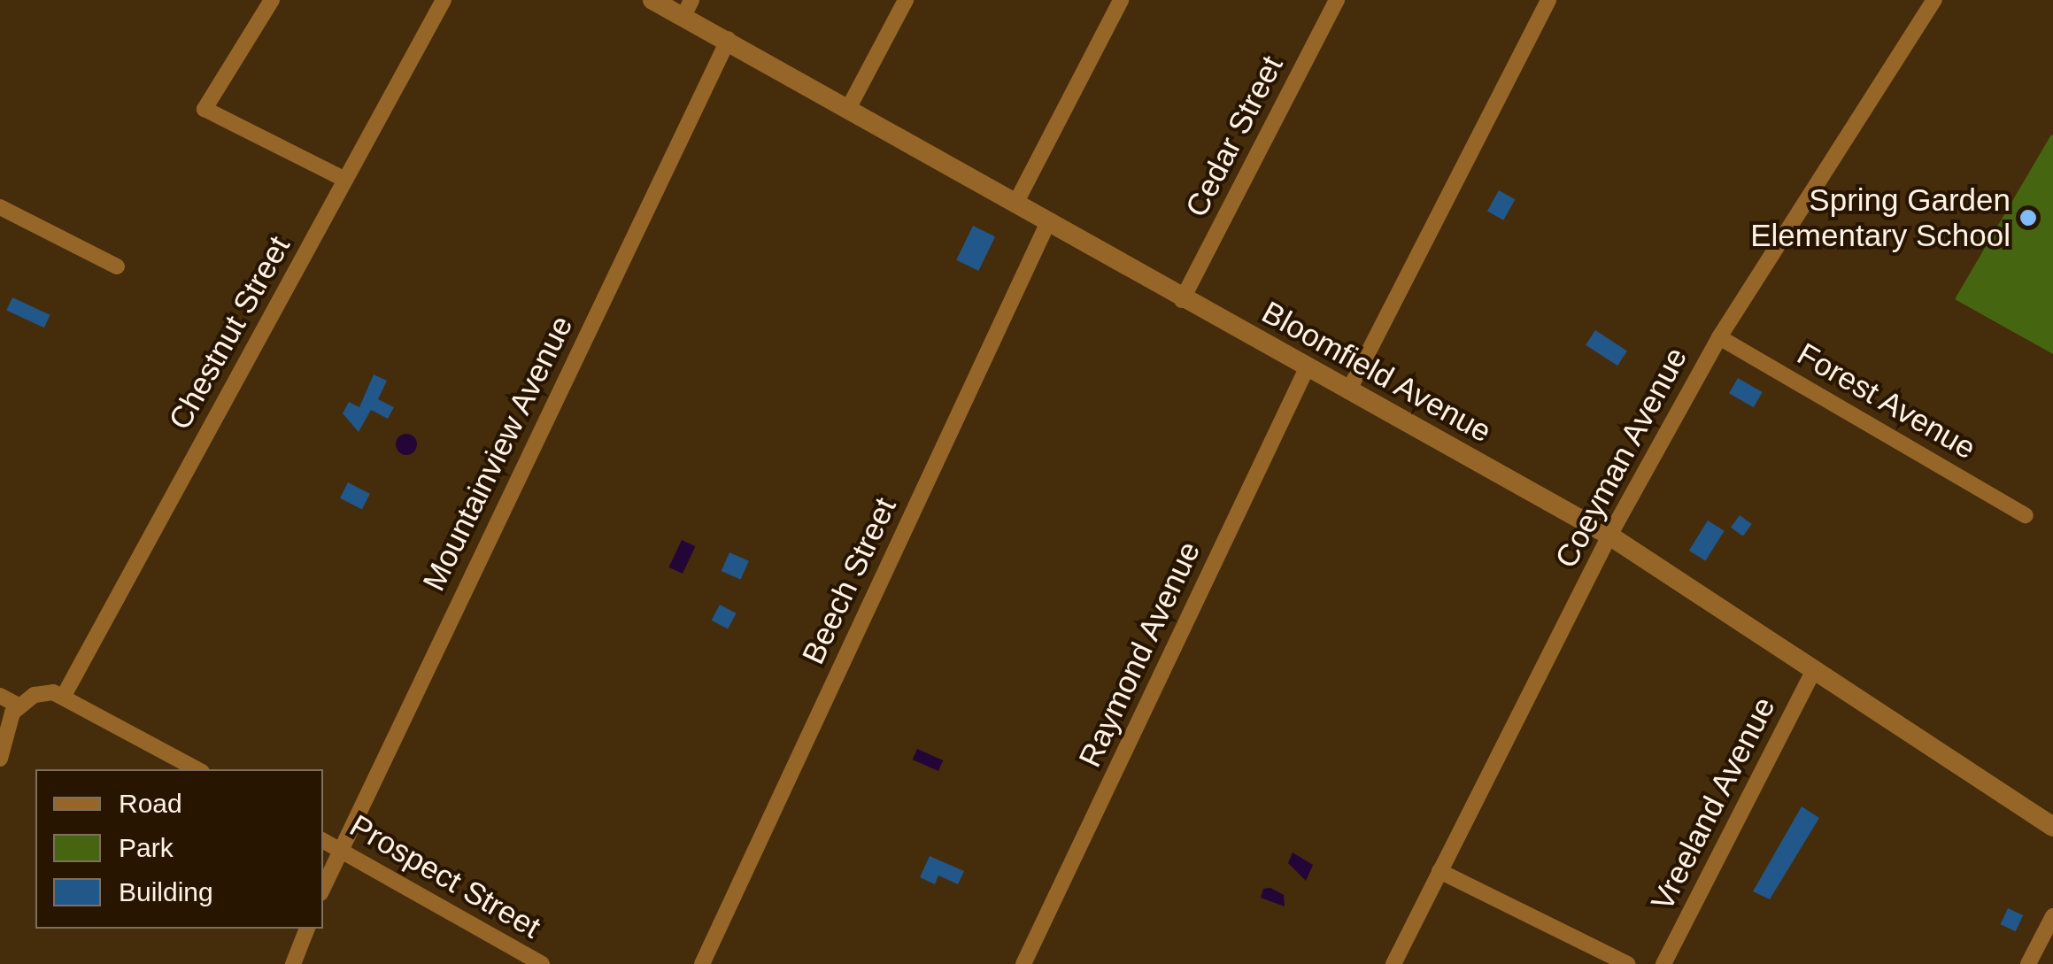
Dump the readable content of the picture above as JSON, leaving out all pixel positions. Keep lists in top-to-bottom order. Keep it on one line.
{"streets":{"street":["Cedar Street","Chestnut Street","Bloomfield Avenue","Forest Avenue","Mountainview Avenue","Coeyman Avenue","Beech Street","Raymond Avenue","Vreeland Avenue","Prospect Street"]},"crossings":[["Cedar Street","Bloomfield Avenue"],["Bloomfield Avenue","Mountainview Avenue"],["Bloomfield Avenue","Coeyman Avenue"],["Bloomfield Avenue","Beech Street"],["Bloomfield Avenue","Raymond Avenue"],["Bloomfield Avenue","Vreeland Avenue"],["Forest Avenue","Coeyman Avenue"],["Mountainview Avenue","Prospect Street"]],"places":["Spring Garden Elementary School"],"legend":["Road","Park","Building"]}
